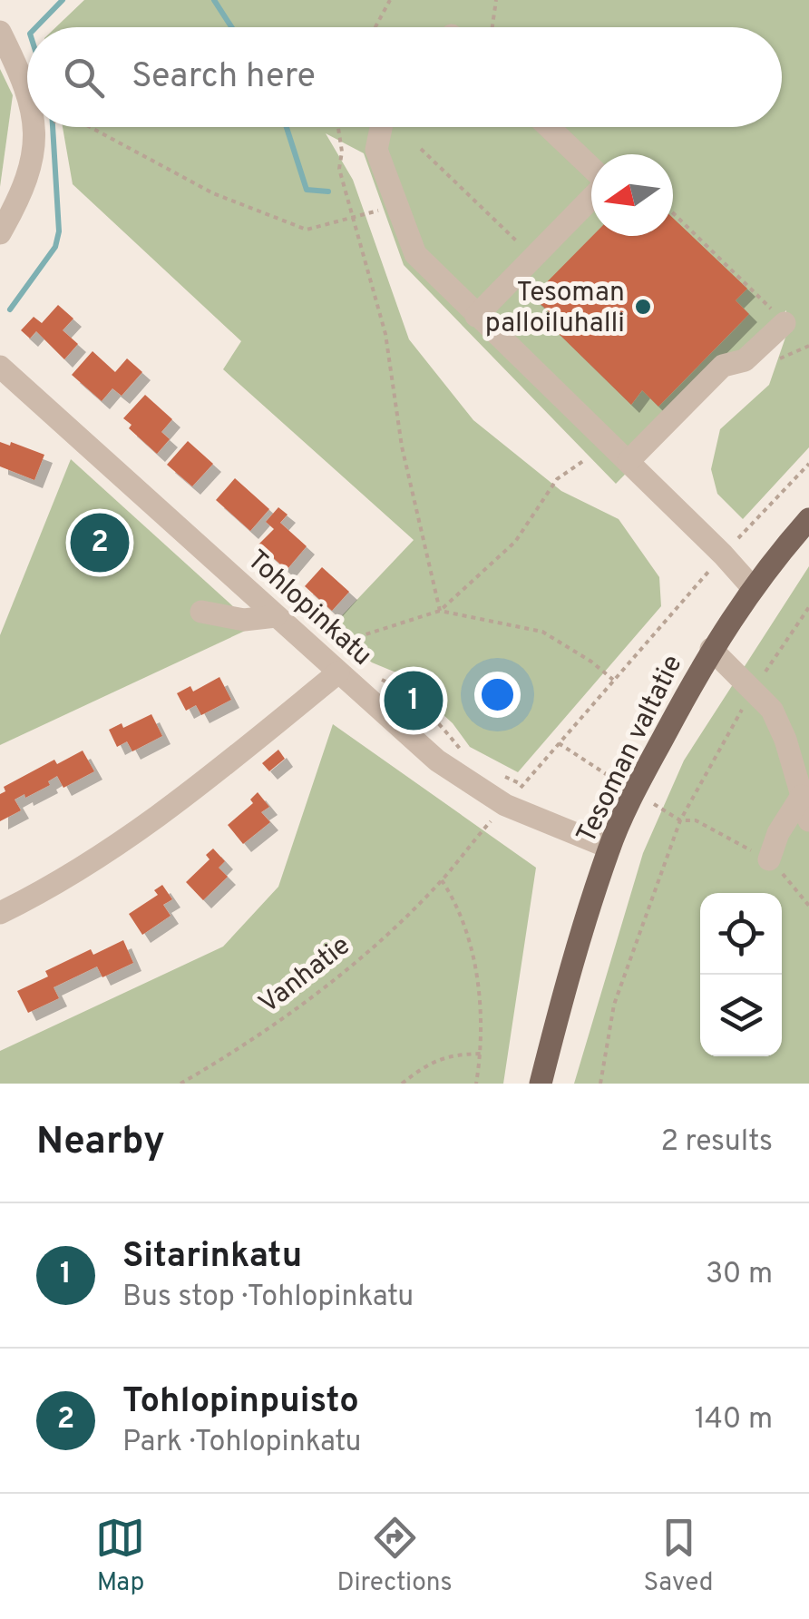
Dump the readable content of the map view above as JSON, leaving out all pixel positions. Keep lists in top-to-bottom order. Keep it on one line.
{"streets":{"main road":["Tesoman valtatie"],"street":["Tohlopinkatu"],"path":["Vanhatie"]},"crossings":[["Tohlopinkatu","Tesoman valtatie"],["Tohlopinkatu","Vanhatie"]],"places":["Tesoman palloiluhalli"],"north":"left","page":{"search":"Search here","pins":["2","1"],"heading":["Nearby","2 results"],"list":[{"mark":"1","name":"Sitarinkatu","note":"Bus stop · Tohlopinkatu","value":"30 m"},{"mark":"2","name":"Tohlopinpuisto","note":"Park · Tohlopinkatu","value":"140 m"}],"nav":["Map","Directions","Saved"]}}
